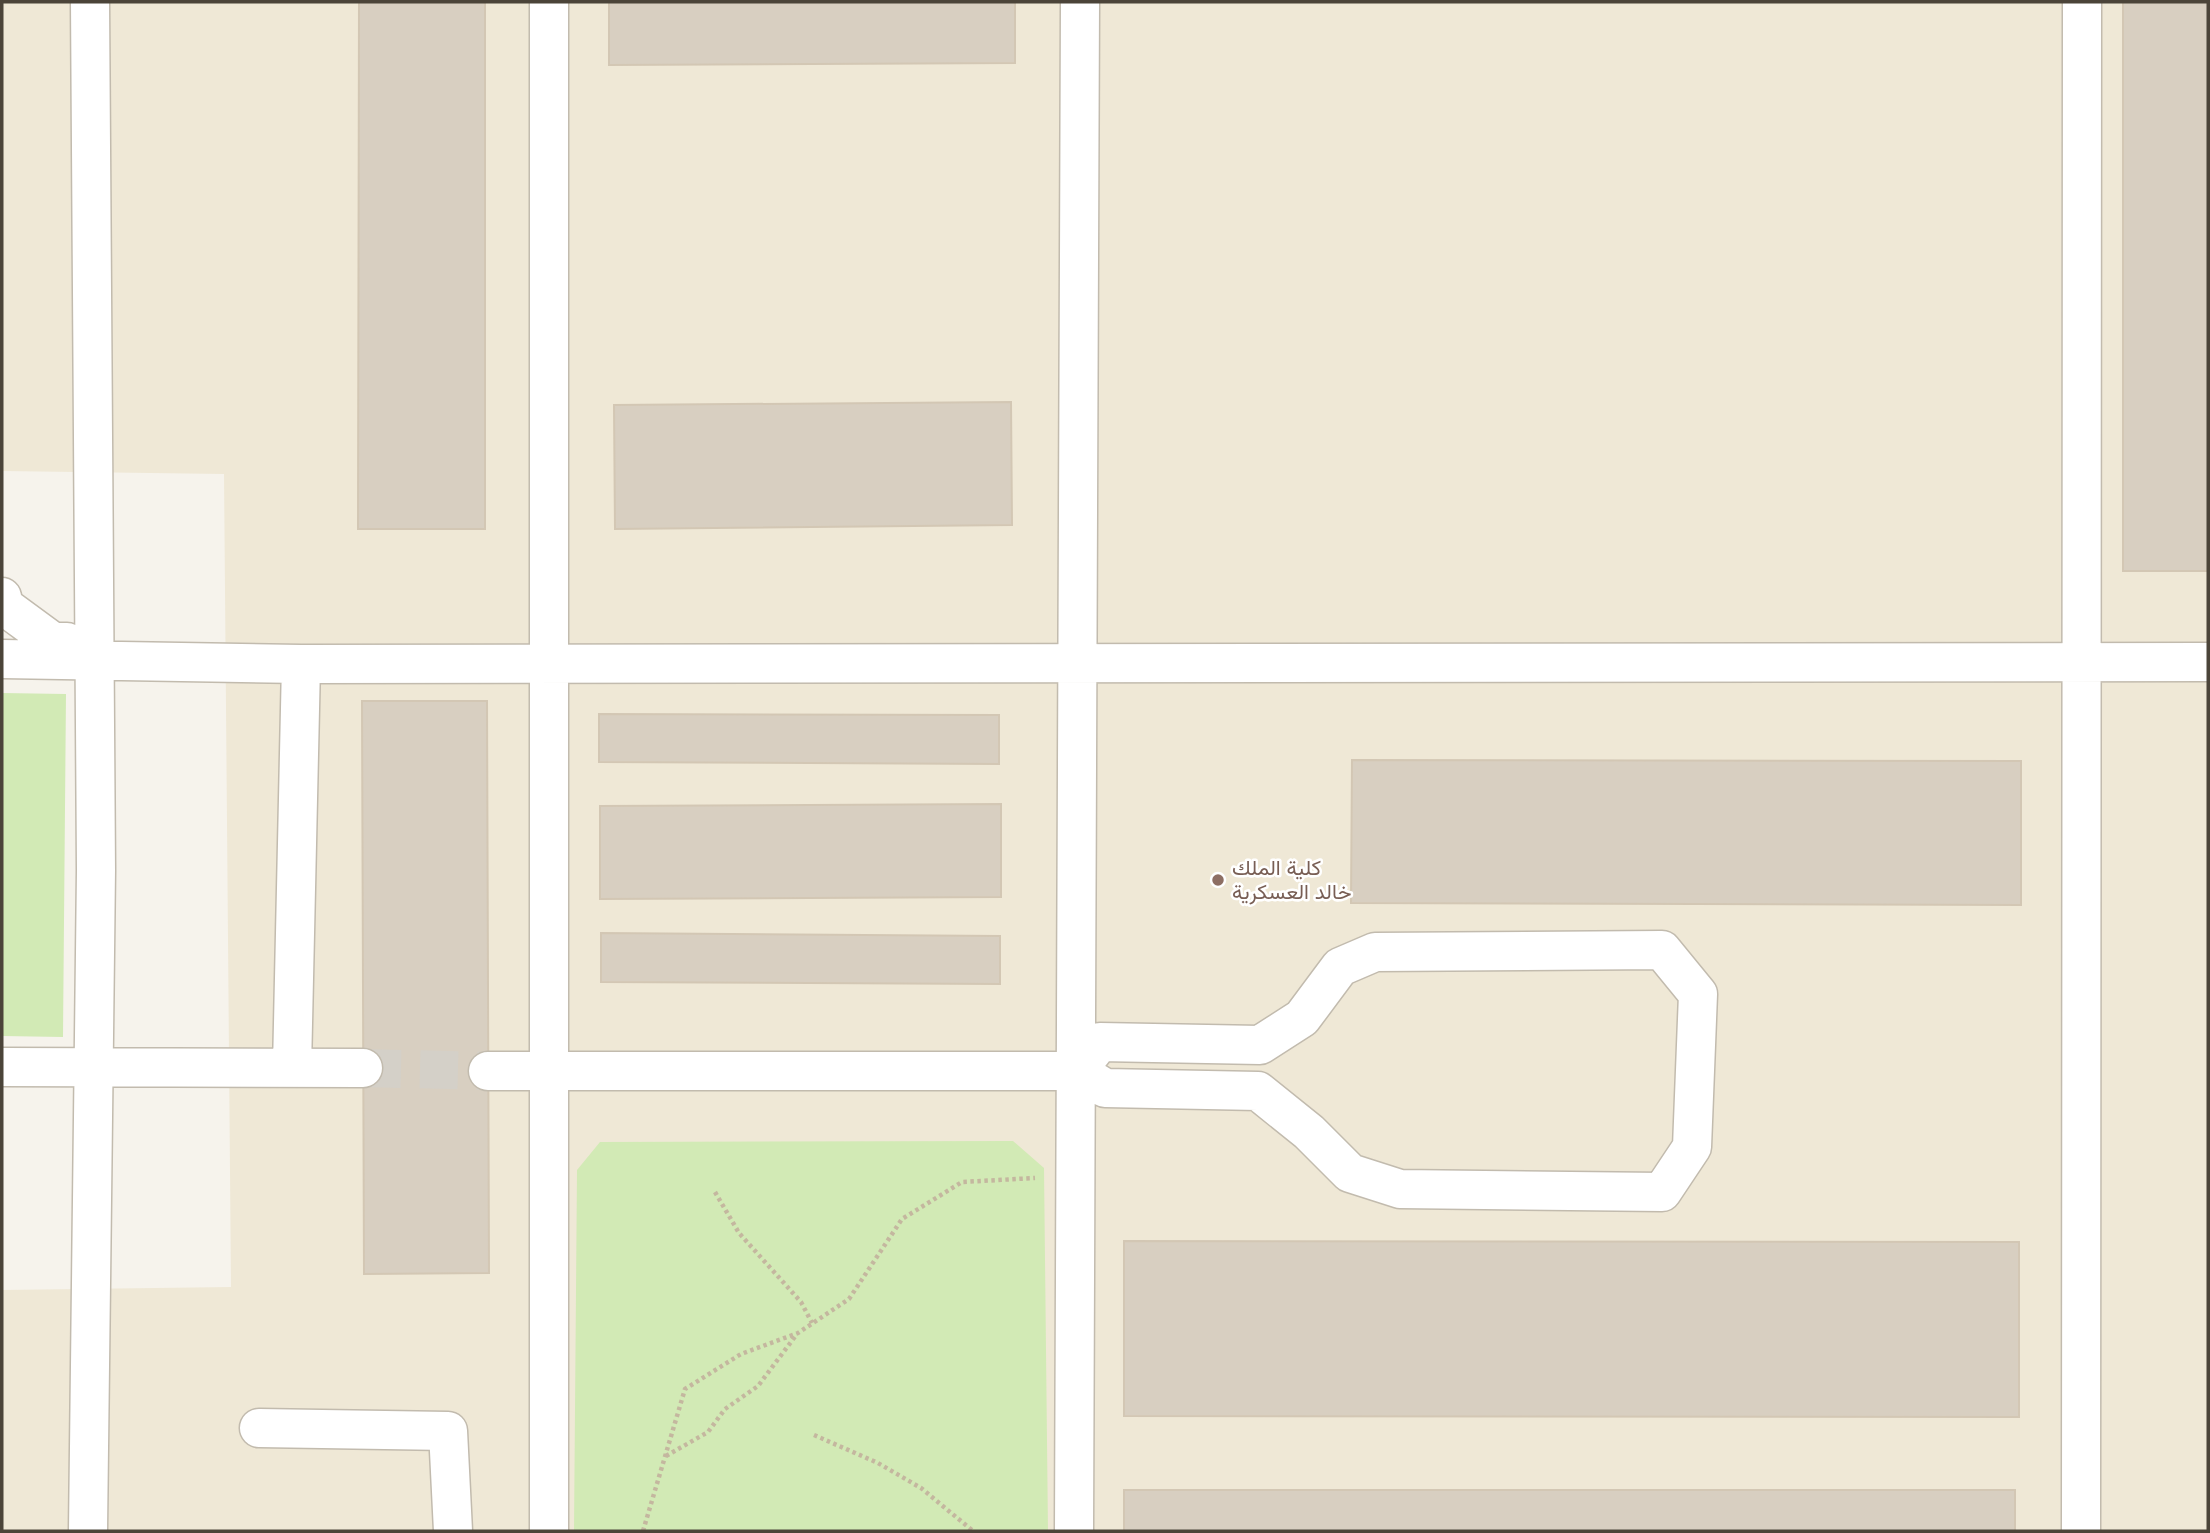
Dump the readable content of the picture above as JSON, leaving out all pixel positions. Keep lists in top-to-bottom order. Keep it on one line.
{"places":["كلية الملك خالد العسكرية"]}
